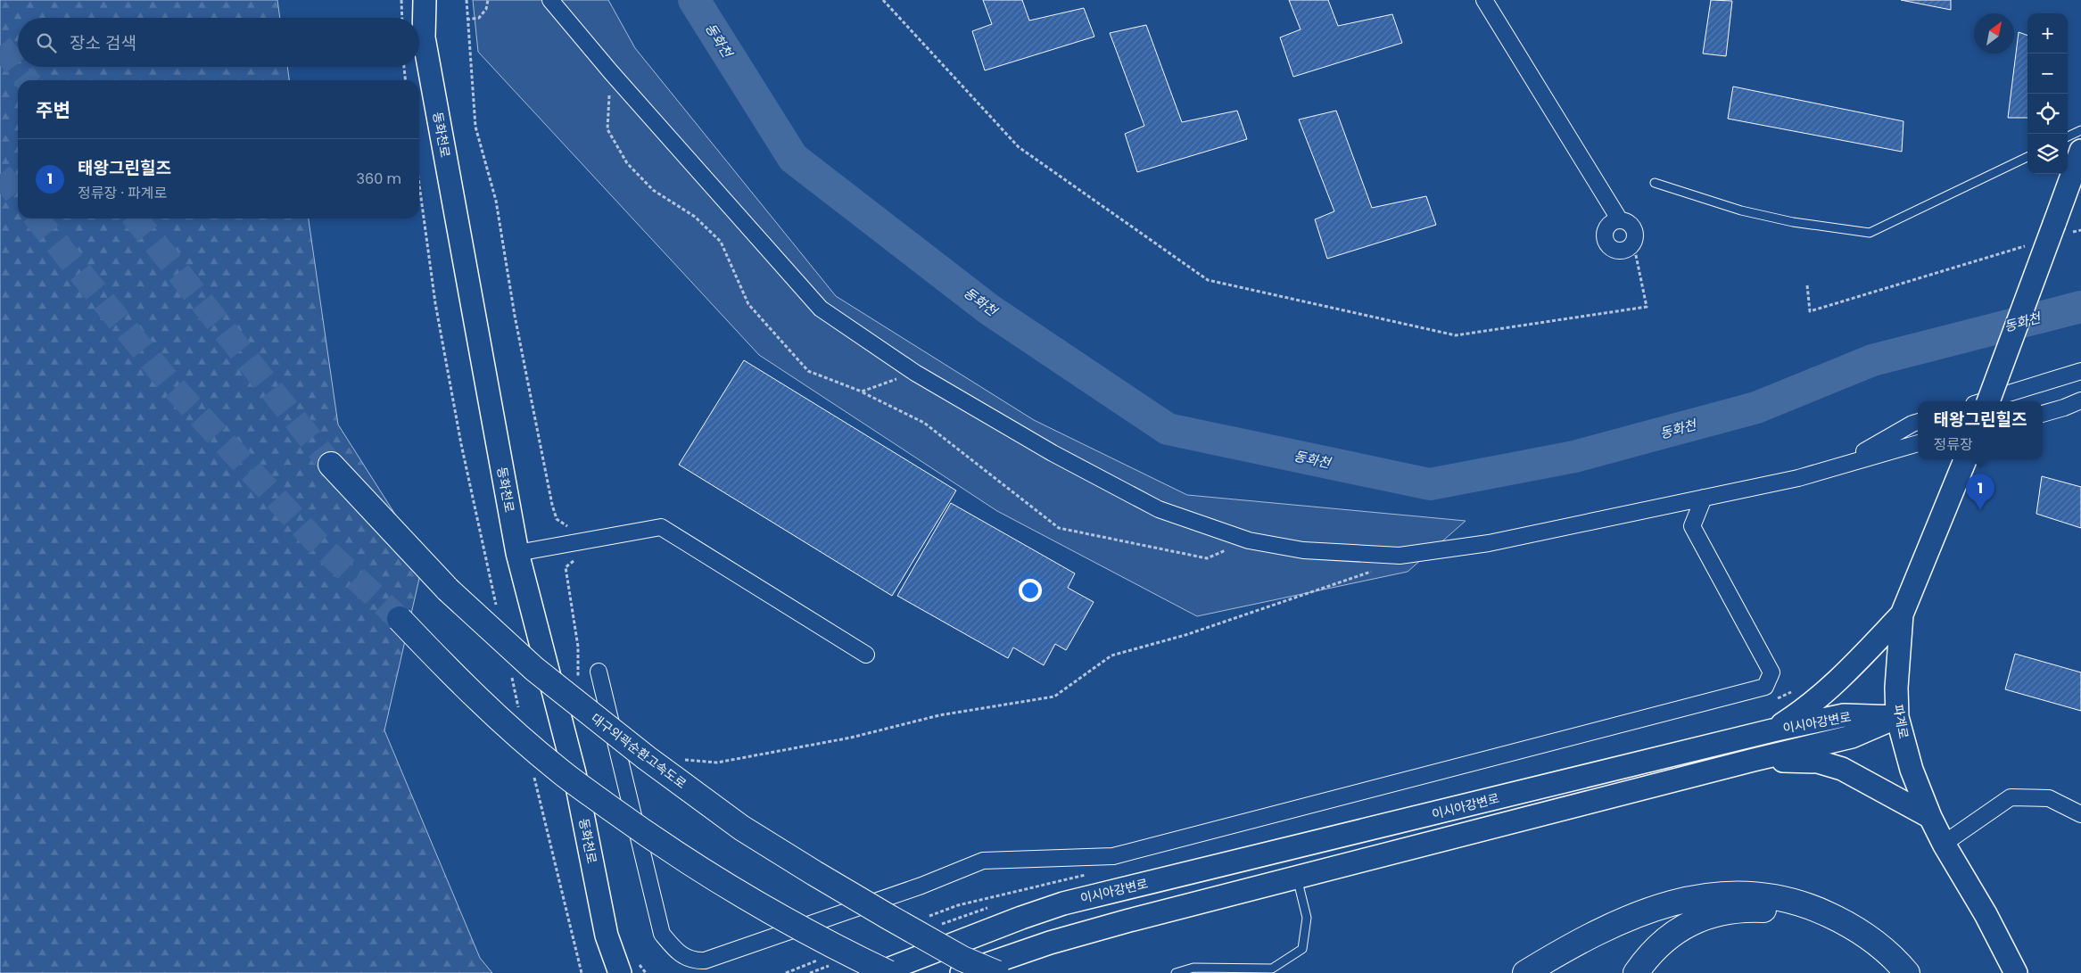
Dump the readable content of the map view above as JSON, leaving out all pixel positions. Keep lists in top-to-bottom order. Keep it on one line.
{"streets":{"highway":["대구외곽순환고속도로"],"main road":["동화천로","파계로","이시아강변로"]},"crossings":[["파계로","이시아강변로"]],"water":["동화천"],"north":"top right","page":{"map_buttons":["+","−"],"search":"장소 검색","heading":"주변","list":[{"mark":"1","name":"태왕그린힐즈","note":"정류장 · 파계로","value":"360 m"}],"popup":["태왕그린힐즈","정류장"],"pins":"1"}}
